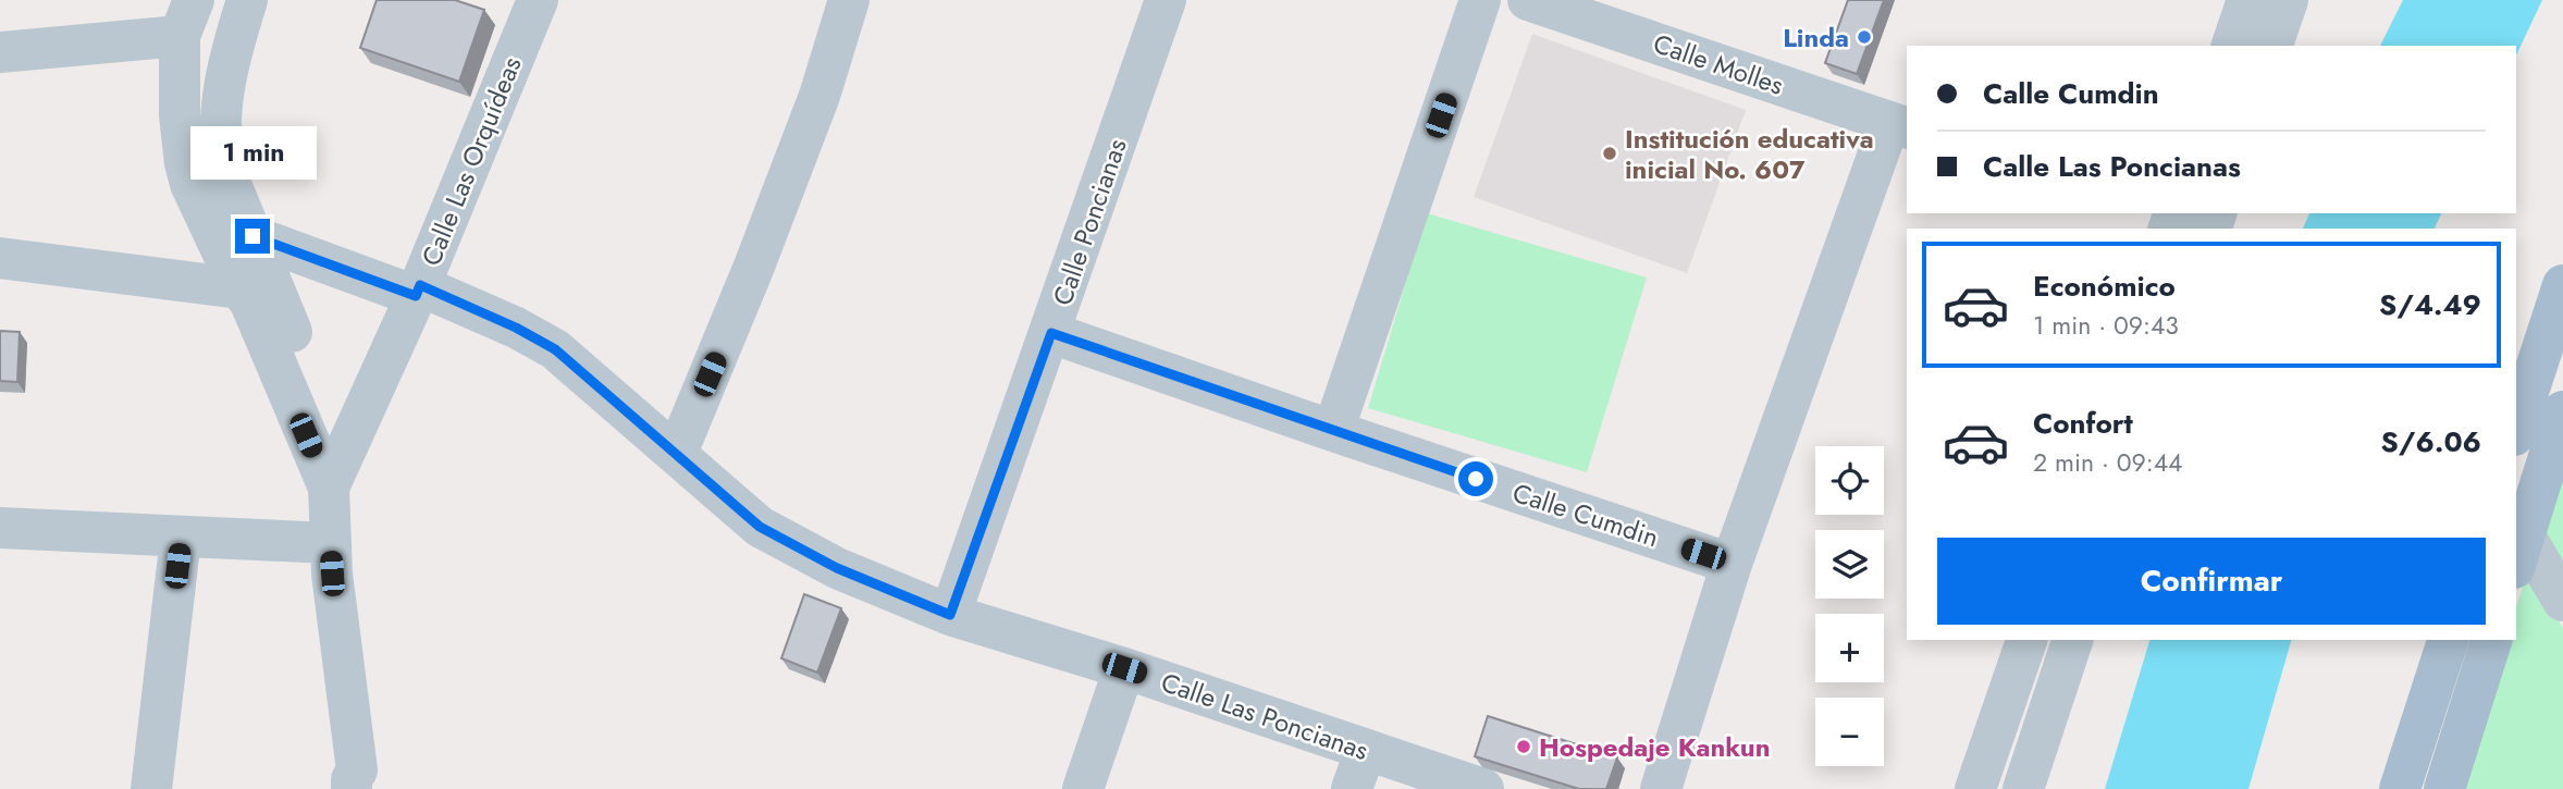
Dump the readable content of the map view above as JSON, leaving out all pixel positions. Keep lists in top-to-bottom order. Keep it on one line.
{"streets":{"street":["Calle Molles","Calle Las Orquídeas","Calle Poncianas","Calle Cumdin","Calle Las Poncianas"]},"crossings":[["Calle Las Orquídeas","Calle Las Poncianas"],["Calle Poncianas","Calle Cumdin"],["Calle Poncianas","Calle Las Poncianas"]],"places":["Linda","Institución educativa inicial No. 607","Hospedaje Kankun"],"page":{"banner":["Calle Cumdin","Calle Las Poncianas"],"bubble":"1 min","list":[{"name":"Económico","note":"1 min · 09:43","value":"S/4.49"},{"name":"Confort","note":"2 min · 09:44","value":"S/6.06"}],"map_buttons":["+","−"],"buttons":"Confirmar"}}
